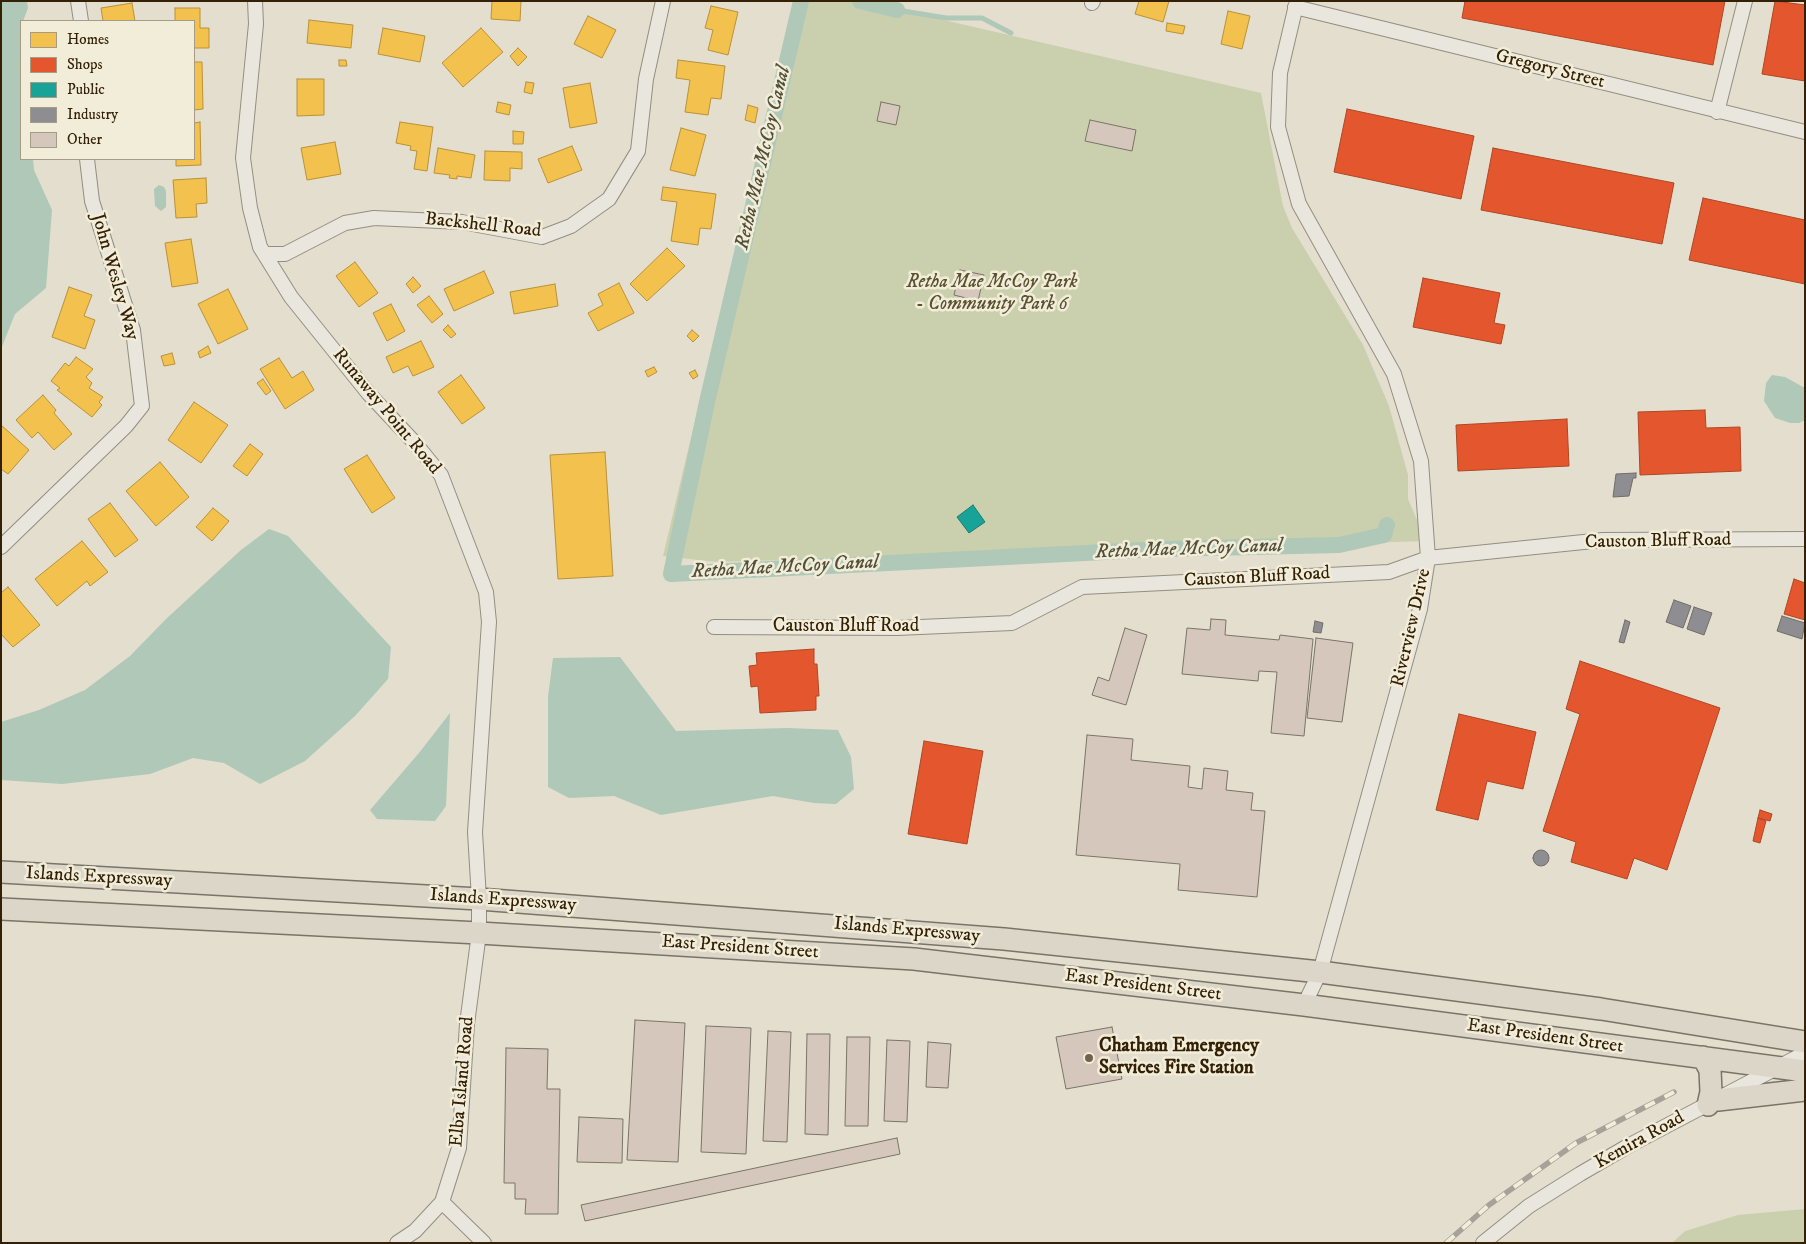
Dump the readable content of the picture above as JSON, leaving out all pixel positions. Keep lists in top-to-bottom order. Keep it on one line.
{"streets":{"main road":["Islands Expressway","East President Street"],"street":["Gregory Street","Backshell Road","John Wesley Way","Runaway Point Road","Causton Bluff Road","Riverview Drive","Elba Island Road","Kemira Road"]},"crossings":[["Gregory Street","Riverview Drive"],["Backshell Road","Runaway Point Road"],["Runaway Point Road","Islands Expressway"],["Runaway Point Road","Elba Island Road"],["Causton Bluff Road","Riverview Drive"],["Riverview Drive","East President Street"],["Islands Expressway","East President Street"],["Islands Expressway","Elba Island Road"],["East President Street","Elba Island Road"],["East President Street","Kemira Road"]],"water":["Retha Mae McCoy Canal"],"parks":["Retha Mae McCoy Park - Community Park 6"],"places":["Chatham Emergency Services Fire Station"],"legend":["Homes","Shops","Public","Industry","Other"]}
